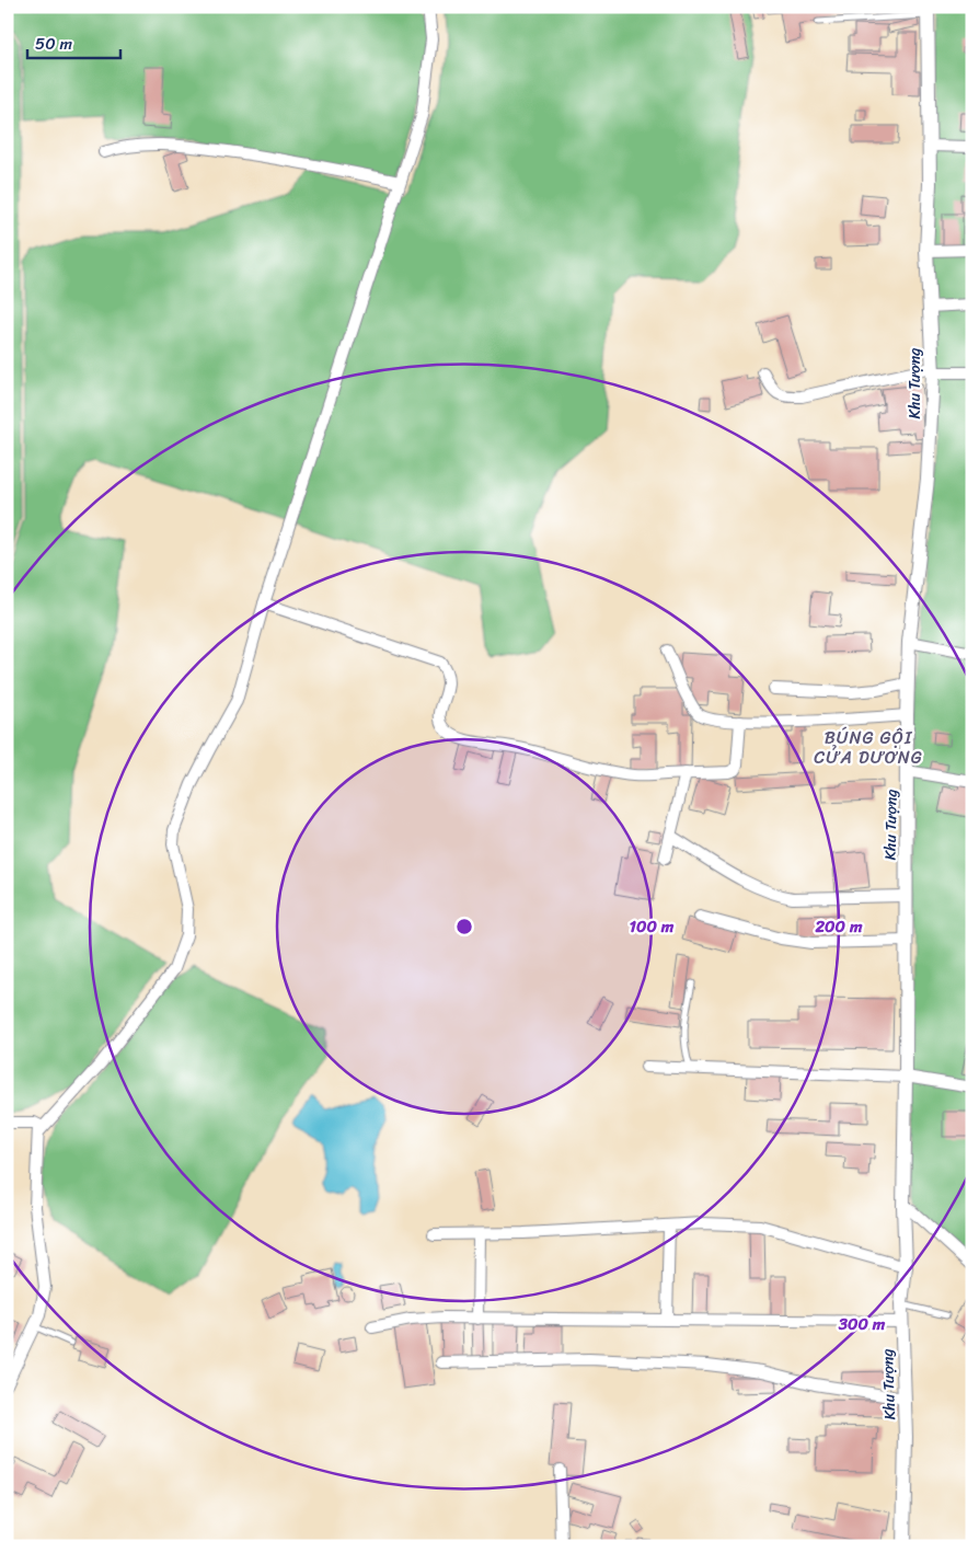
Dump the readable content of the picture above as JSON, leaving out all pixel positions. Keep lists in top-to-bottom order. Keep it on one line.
{"streets":{"street":["Khu Tượng"]},"districts":["BÚNG GỘI CỬA DƯƠNG"],"scale_bar":"50 m","rings":["100 m","200 m","300 m"]}
